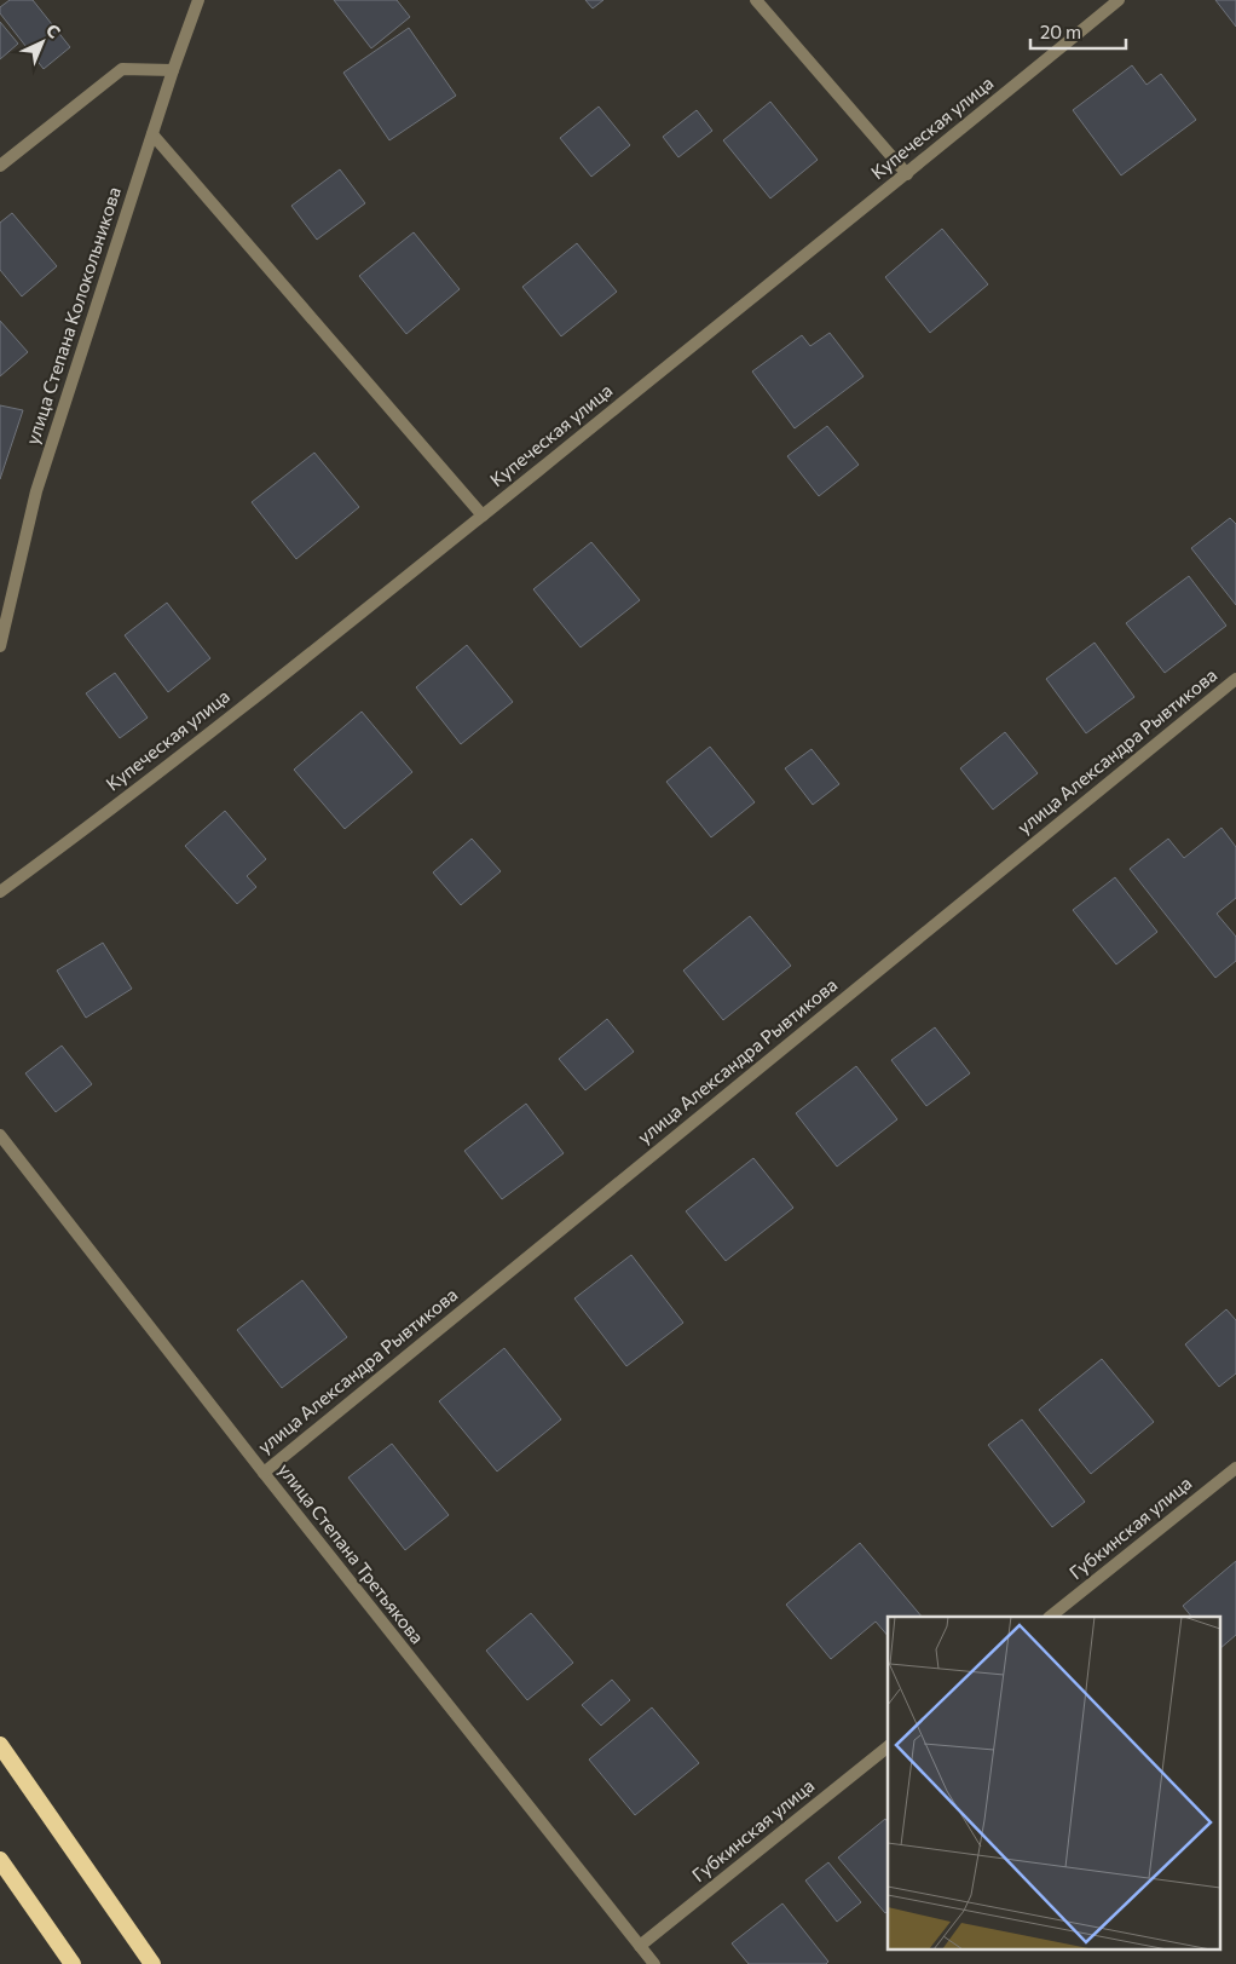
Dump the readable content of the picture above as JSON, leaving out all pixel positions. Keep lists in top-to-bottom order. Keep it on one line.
{"streets":{"street":["Купеческая улица","улица Степана Колокольникова","улица Александра Рывтикова","Губкинская улица","улица Степана Третьякова"]},"crossings":[["улица Александра Рывтикова","улица Степана Третьякова"],["Губкинская улица","улица Степана Третьякова"]],"scale_bar":"20 m","north":"top right"}
